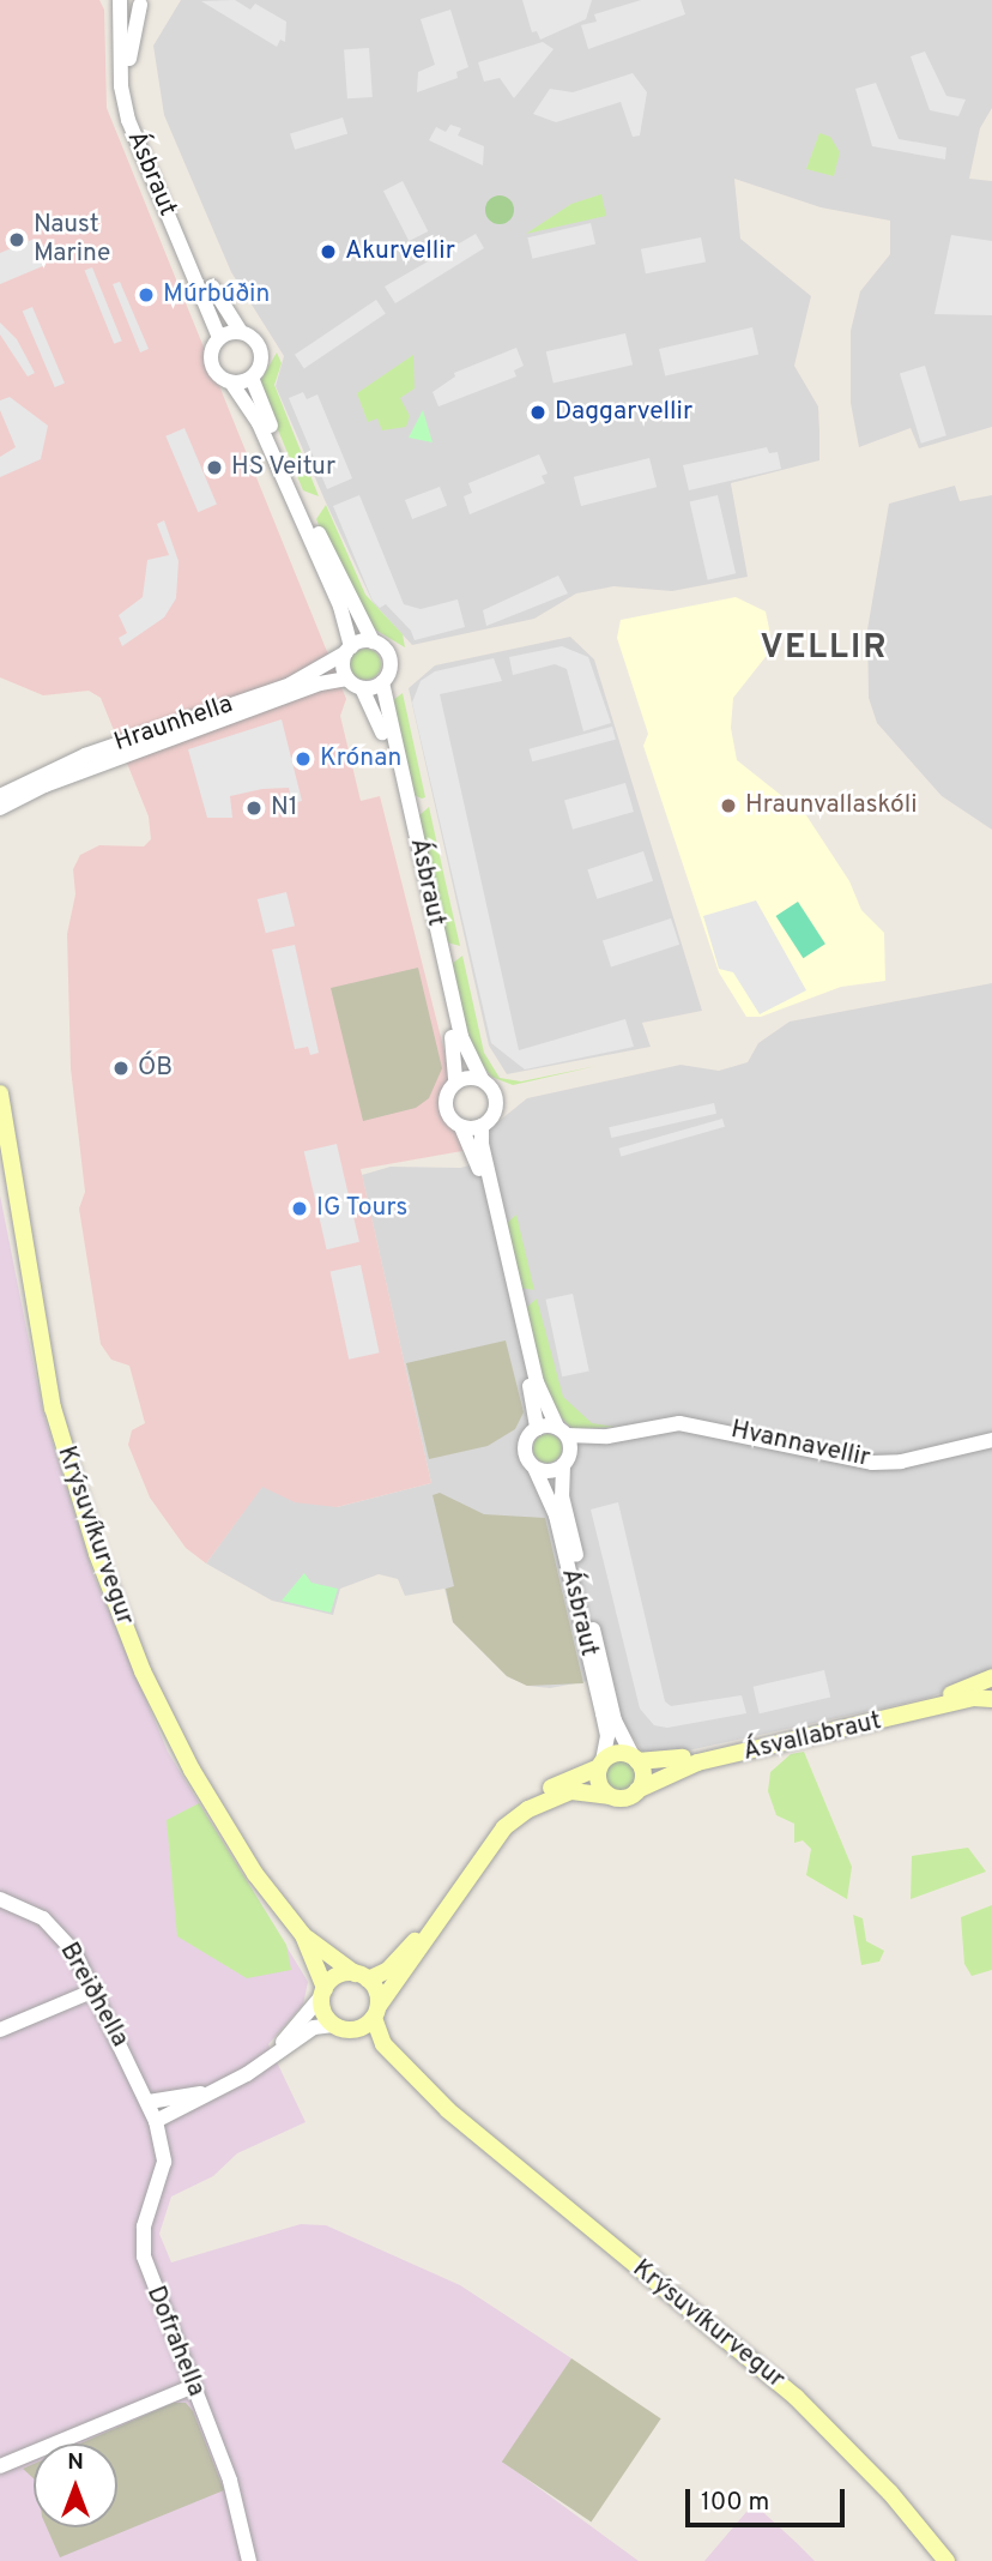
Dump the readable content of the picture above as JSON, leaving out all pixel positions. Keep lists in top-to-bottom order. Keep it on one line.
{"streets":{"main road":["Krýsuvíkurvegur","Ásvallabraut"],"street":["Ásbraut","Hraunhella","Hvannavellir","Breiðhella","Dofrahella"]},"crossings":[["Ásbraut","Hraunhella"],["Ásbraut","Hvannavellir"],["Ásbraut","Ásvallabraut"],["Breiðhella","Dofrahella"]],"districts":["VELLIR"],"places":["Naust Marine","Akurvellir","Múrbúðin","Daggarvellir","HS Veitur","Krónan","Hraunvallaskóli","N1","ÓB","IG Tours"],"scale_bar":"100 m","north":"top"}
